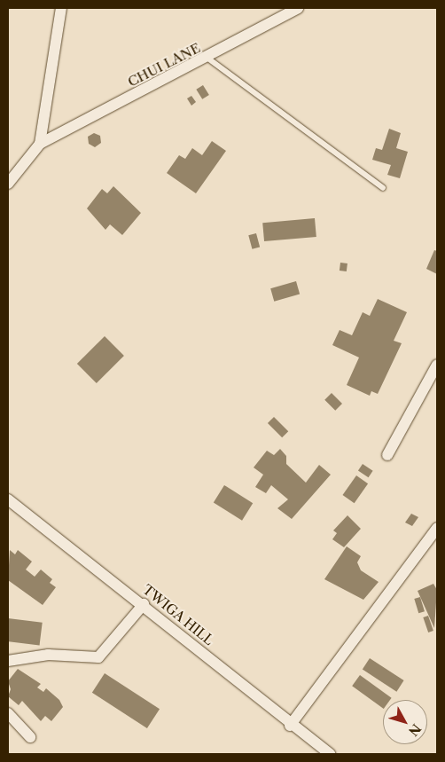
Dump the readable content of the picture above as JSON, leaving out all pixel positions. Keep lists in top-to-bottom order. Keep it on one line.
{"streets":{"street":["CHUI LANE","TWIGA HILL"]},"north":"bottom right"}
